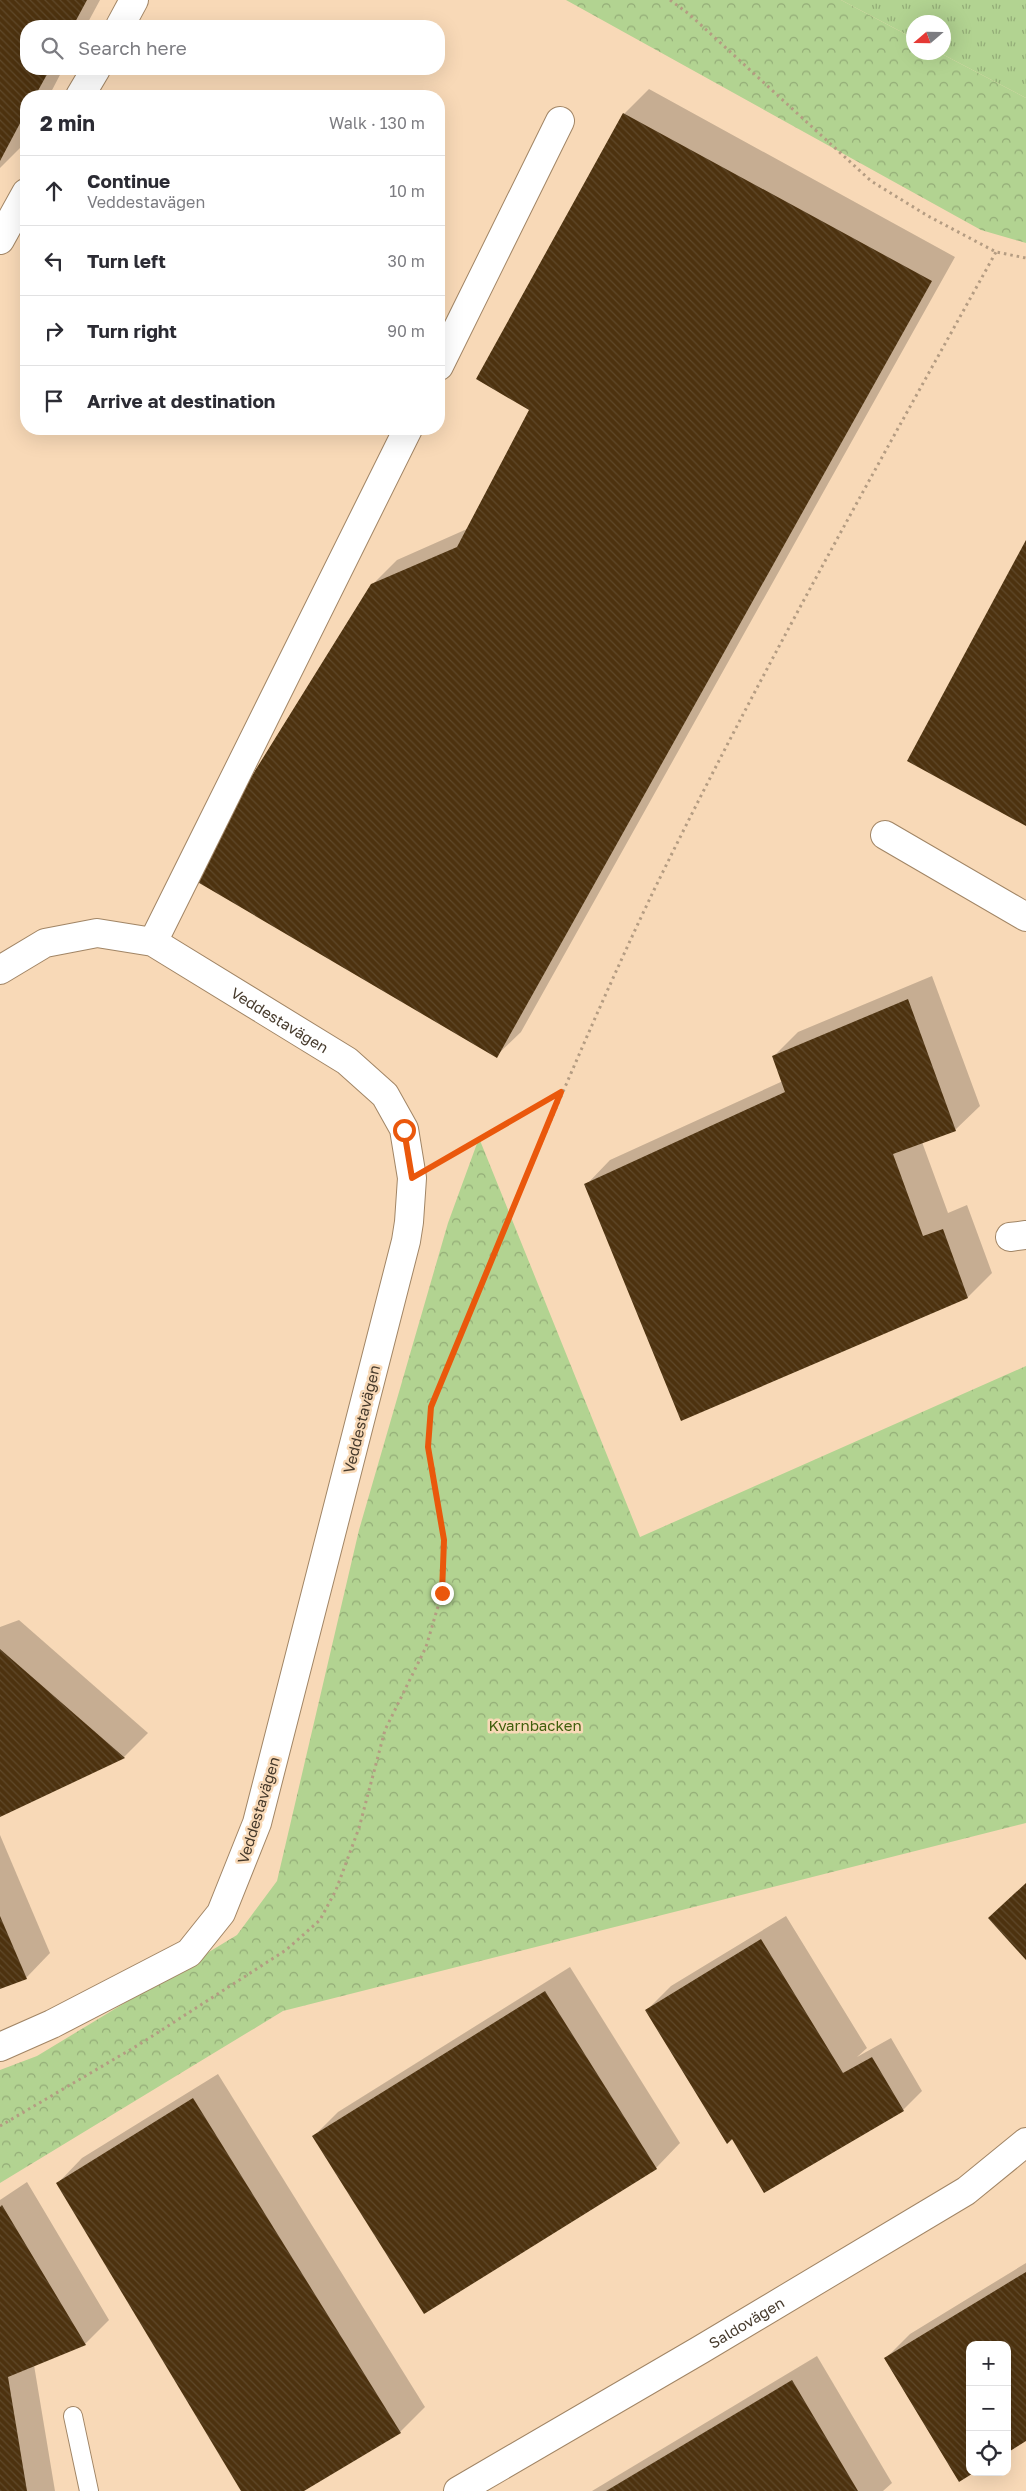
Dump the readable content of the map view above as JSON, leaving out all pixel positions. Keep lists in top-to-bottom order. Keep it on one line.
{"streets":{"street":["Veddestavägen","Saldovägen"]},"parks":["Kvarnbacken"],"north":"left","page":{"search":"Search here","heading":["2 min","Walk · 130 m"],"list":[["Continue","Veddestavägen","10 m"],["Turn left","30 m"],["Turn right","90 m"],"Arrive at destination"],"map_buttons":["+","−"]}}
